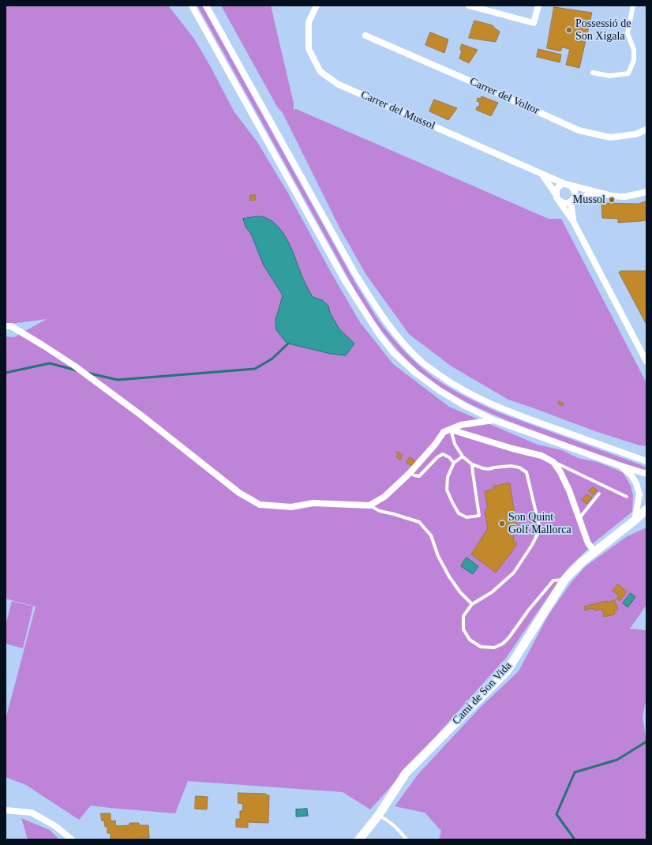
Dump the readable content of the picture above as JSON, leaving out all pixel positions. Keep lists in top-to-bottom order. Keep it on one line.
{"streets":{"street":["Carrer del Voltor","Carrer del Mussol","Camí de Son Vida"]},"places":["Possessió de Son Xigala","Mussol","Son Quint Golf Mallorca"]}
